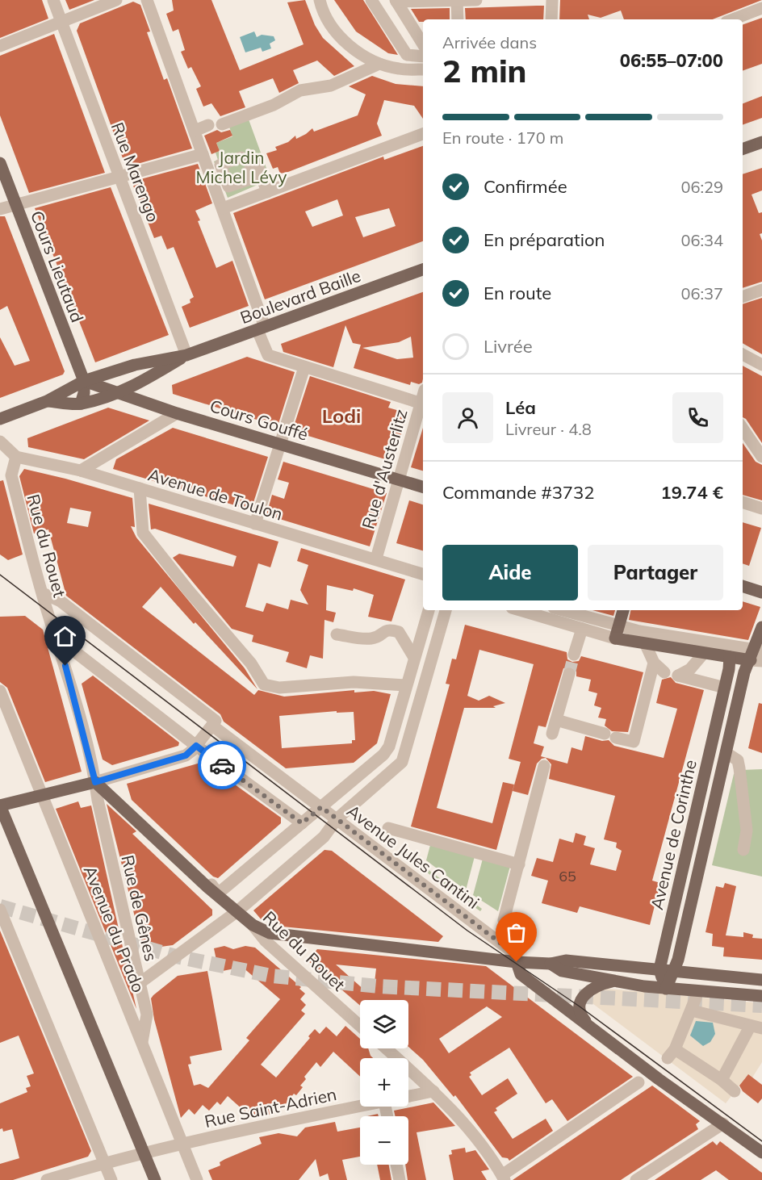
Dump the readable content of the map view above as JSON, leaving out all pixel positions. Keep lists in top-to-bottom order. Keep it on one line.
{"streets":{"main road":["Cours Lieutaud","Boulevard Baille","Cours Gouffé","Rue du Rouet","Avenue de Corinthe","Avenue Jules Cantini"],"street":["Rue Marengo","Rue d'Austerlitz","Avenue de Toulon","Rue de Gênes","Avenue du Prado","Rue Saint-Adrien"]},"crossings":[["Rue Marengo","Boulevard Baille"],["Cours Lieutaud","Boulevard Baille"],["Cours Lieutaud","Cours Gouffé"],["Boulevard Baille","Cours Gouffé"],["Cours Gouffé","Rue d'Austerlitz"],["Rue d'Austerlitz","Avenue de Toulon"],["Avenue de Toulon","Rue du Rouet"],["Rue du Rouet","Avenue Jules Cantini"],["Rue du Rouet","Rue de Gênes"],["Rue de Gênes","Avenue du Prado"],["Avenue du Prado","Rue Saint-Adrien"]],"districts":["Lodi"],"parks":["Jardin Michel Lévy"],"house_numbers":["65"],"page":{"heading":["2 min","Arrivée dans","06:55–07:00"],"panel":["Léa","Livreur · 4.8","Commande #3732","19.74 €"],"bar":"En route · 170 m","list":[["Confirmée","06:29"],["En préparation","06:34"],["En route","06:37"],"Livrée"],"buttons":["Aide","Partager"],"map_buttons":["+","−"]}}
